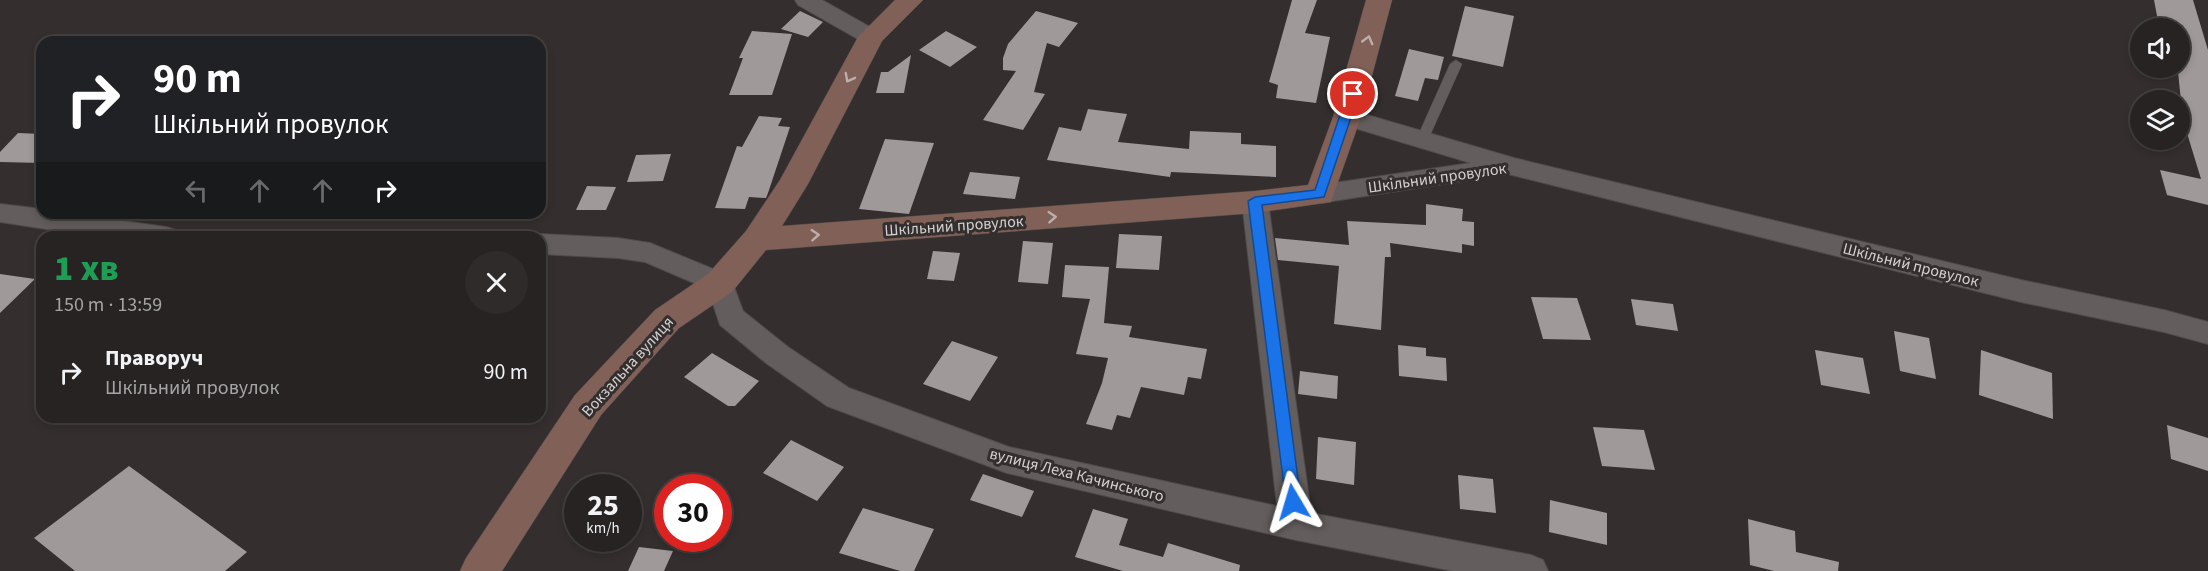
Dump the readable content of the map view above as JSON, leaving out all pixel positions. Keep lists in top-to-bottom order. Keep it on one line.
{"streets":{"street":["Шкільний провулок","Вокзальна вулиця","вулиця Леха Качинського"]},"crossings":[["Шкільний провулок","Вокзальна вулиця"],["Вокзальна вулиця","вулиця Леха Качинського"]],"page":{"turn":["90 m","Шкільний провулок"],"heading":["1 хв","150 m · 13:59"],"list":[{"name":"Праворуч","note":"Шкільний провулок","value":"90 m"}],"speed":"25 km/h","limit":"30"}}
